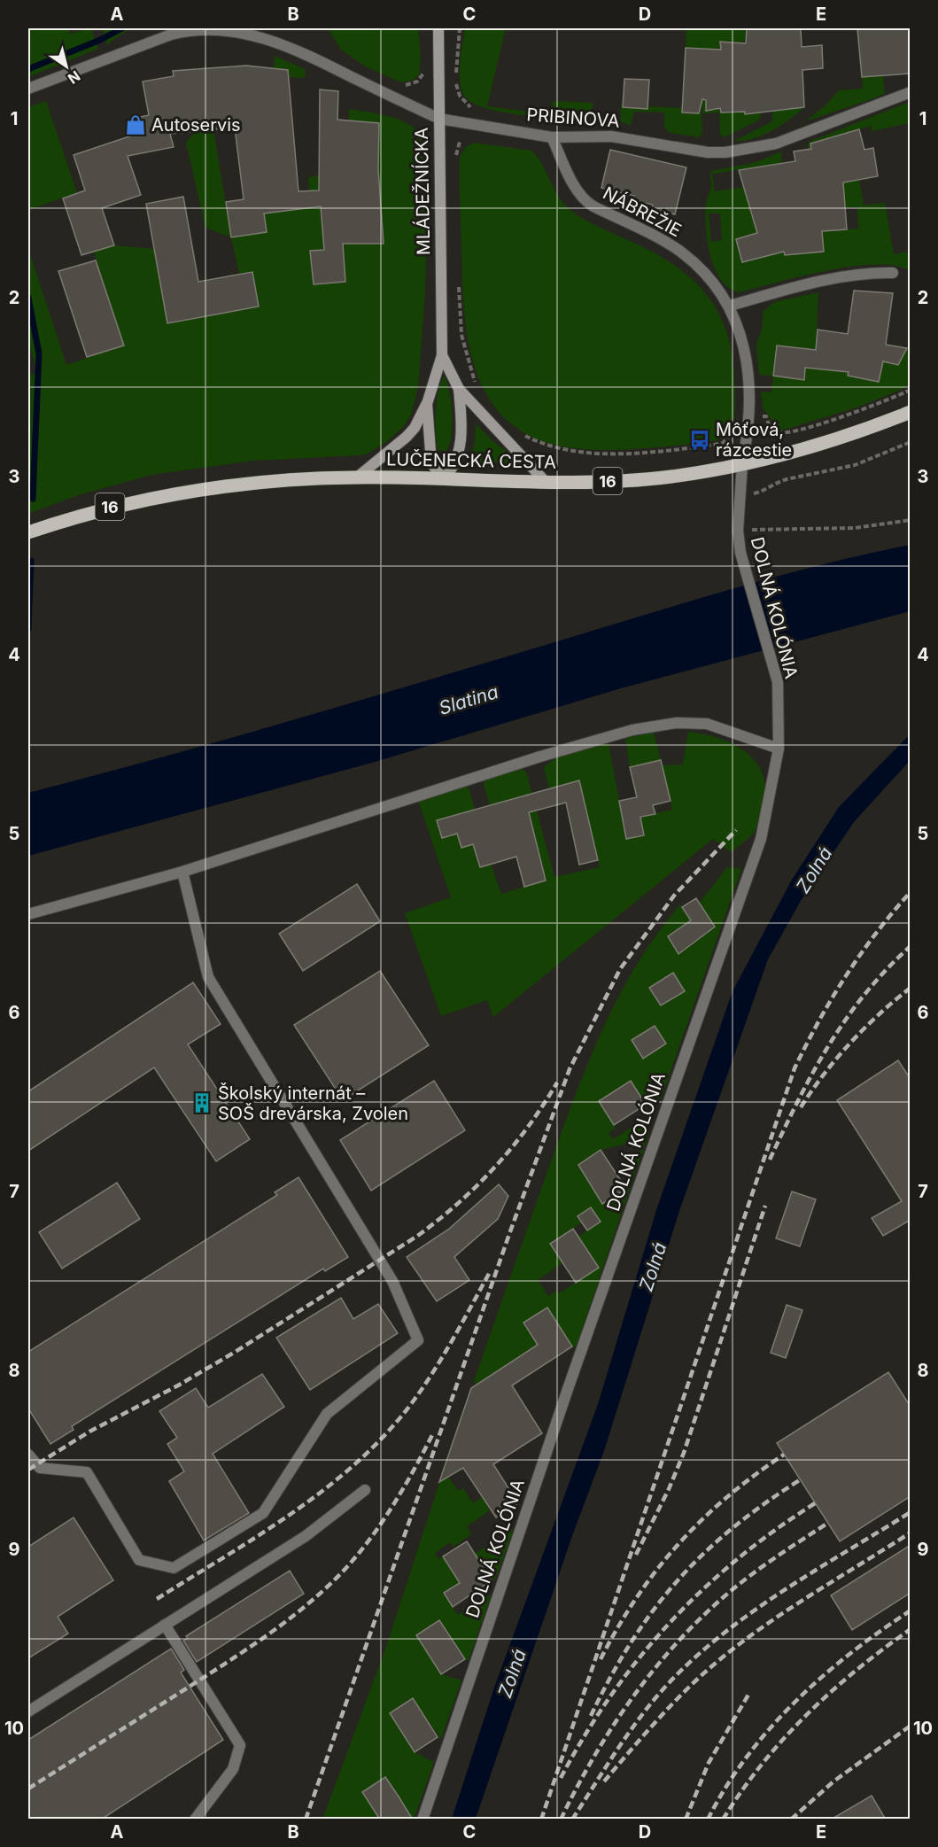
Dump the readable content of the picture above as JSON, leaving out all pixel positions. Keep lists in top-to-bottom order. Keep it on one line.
{"streets":{"main road":["LUČENECKÁ CESTA","16"],"street":["PRIBINOVA","MLÁDEŽNÍCKA","NÁBREŽIE","DOLNÁ KOLÓNIA"]},"crossings":[["PRIBINOVA","MLÁDEŽNÍCKA"],["PRIBINOVA","NÁBREŽIE"],["NÁBREŽIE","LUČENECKÁ CESTA"],["NÁBREŽIE","DOLNÁ KOLÓNIA"],["LUČENECKÁ CESTA","DOLNÁ KOLÓNIA"]],"water":["Slatina","Zolná"],"places":{"shop":["Autoservis"],"bus stop":["Môťová, rázcestie"],"building":["Školský internát – SOŠ drevárska, Zvolen"]},"north":"bottom right","grid":{"columns":["A","B","C","D","E"],"rows":["1","2","3","4","5","6","7","8","9","10"]}}
